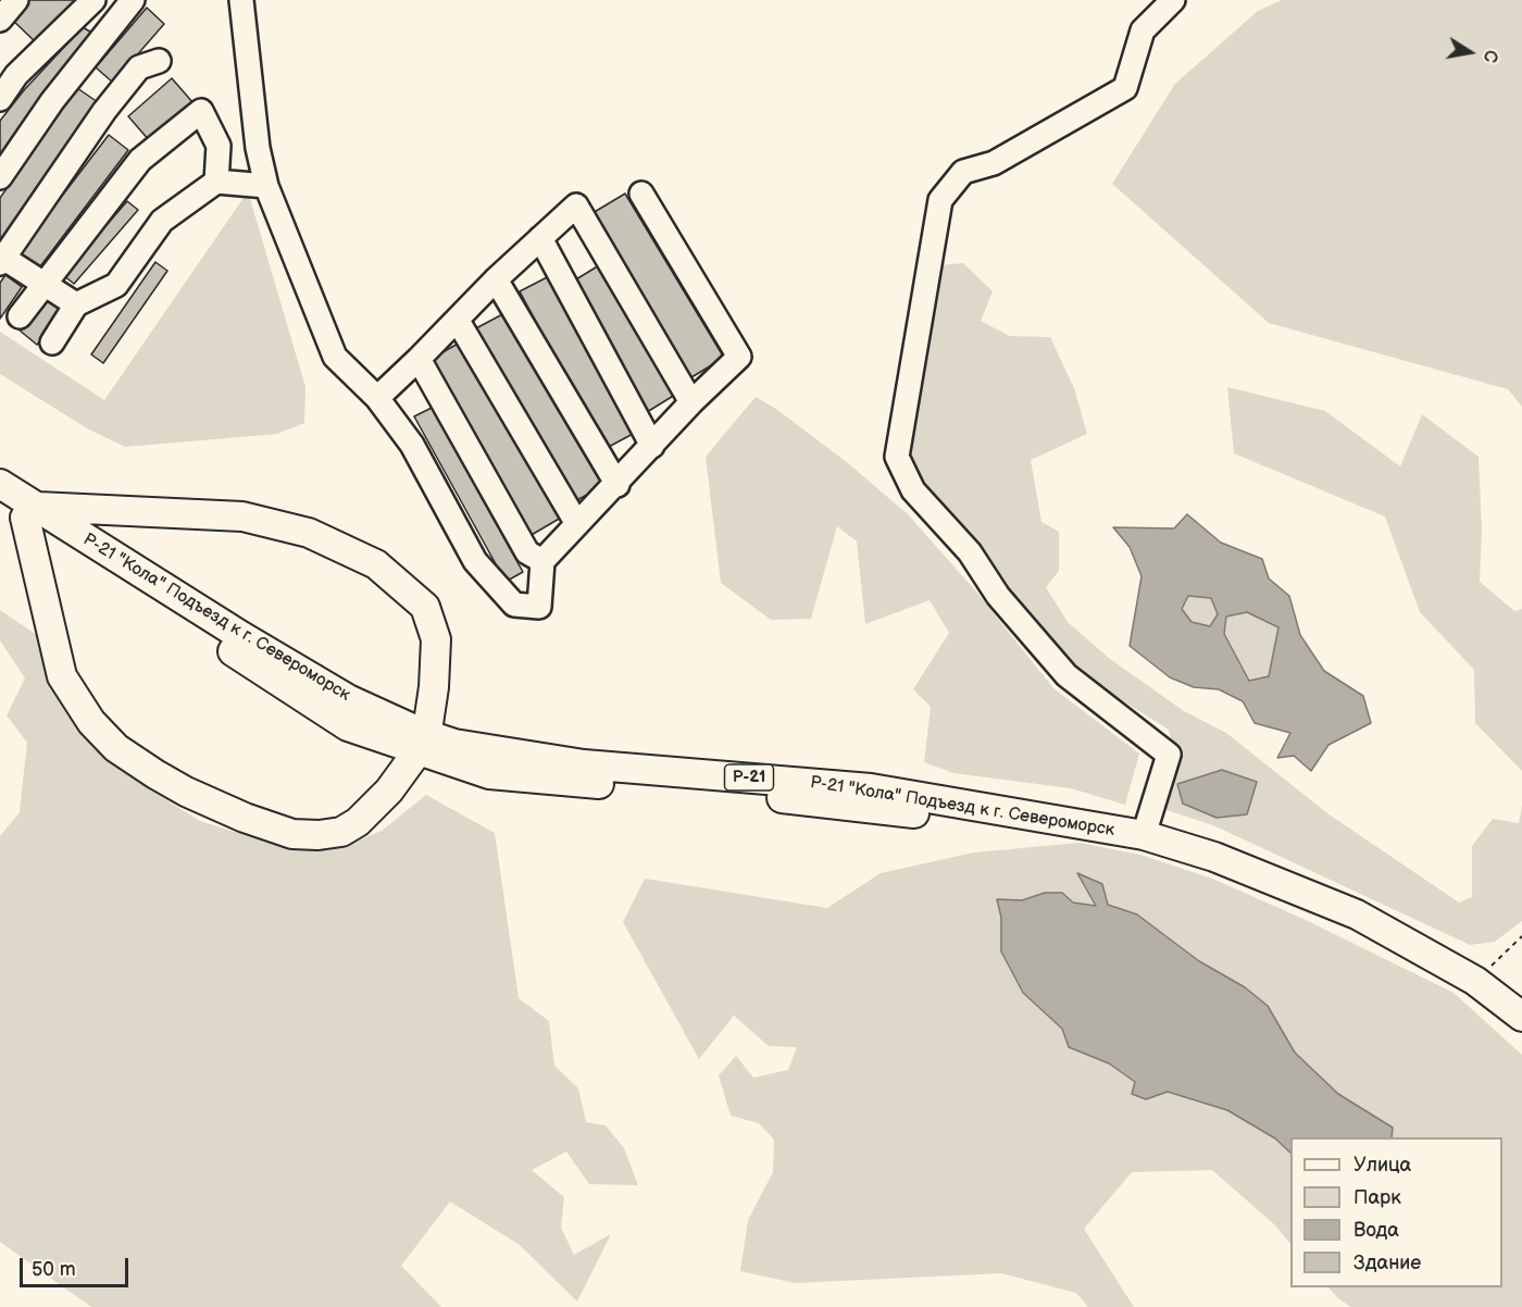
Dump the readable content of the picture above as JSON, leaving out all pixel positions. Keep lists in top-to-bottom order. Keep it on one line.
{"streets":{"main road":["Р-21 \"Кола\" Подъезд к г. Североморск","Р-21"]},"legend":["Улица","Парк","Вода","Здание"],"scale_bar":"50 m","north":"right"}
